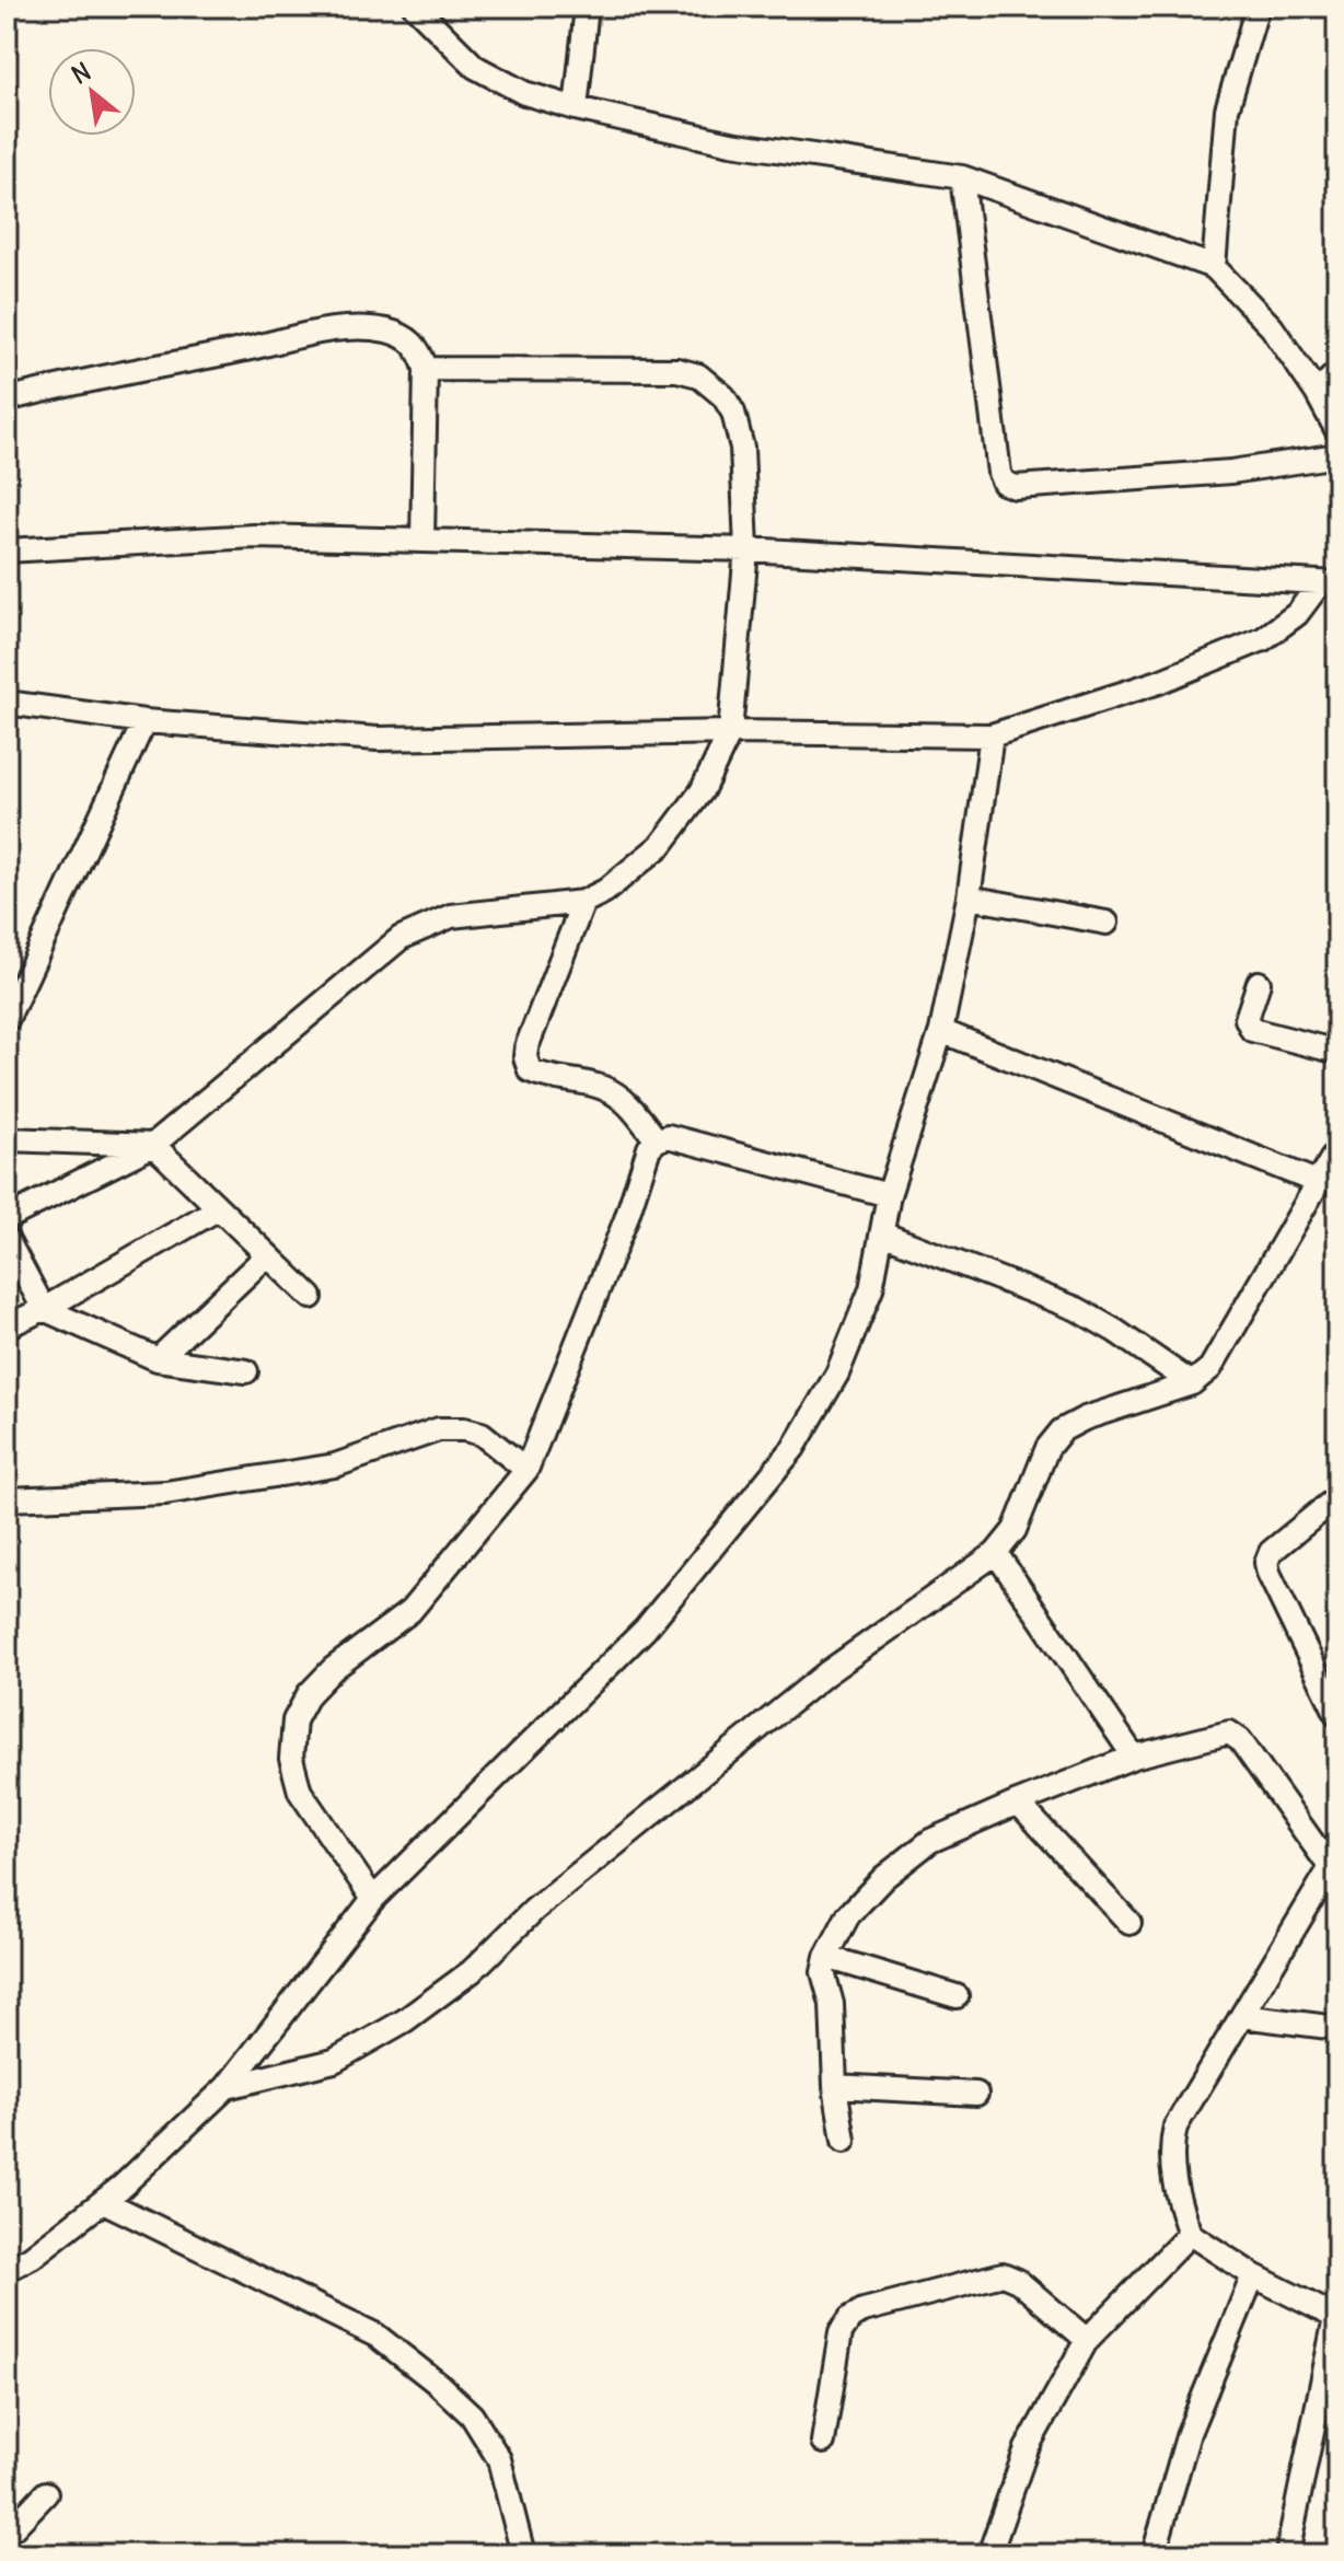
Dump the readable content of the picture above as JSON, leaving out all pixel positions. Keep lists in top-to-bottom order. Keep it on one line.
{"north":"top left"}
